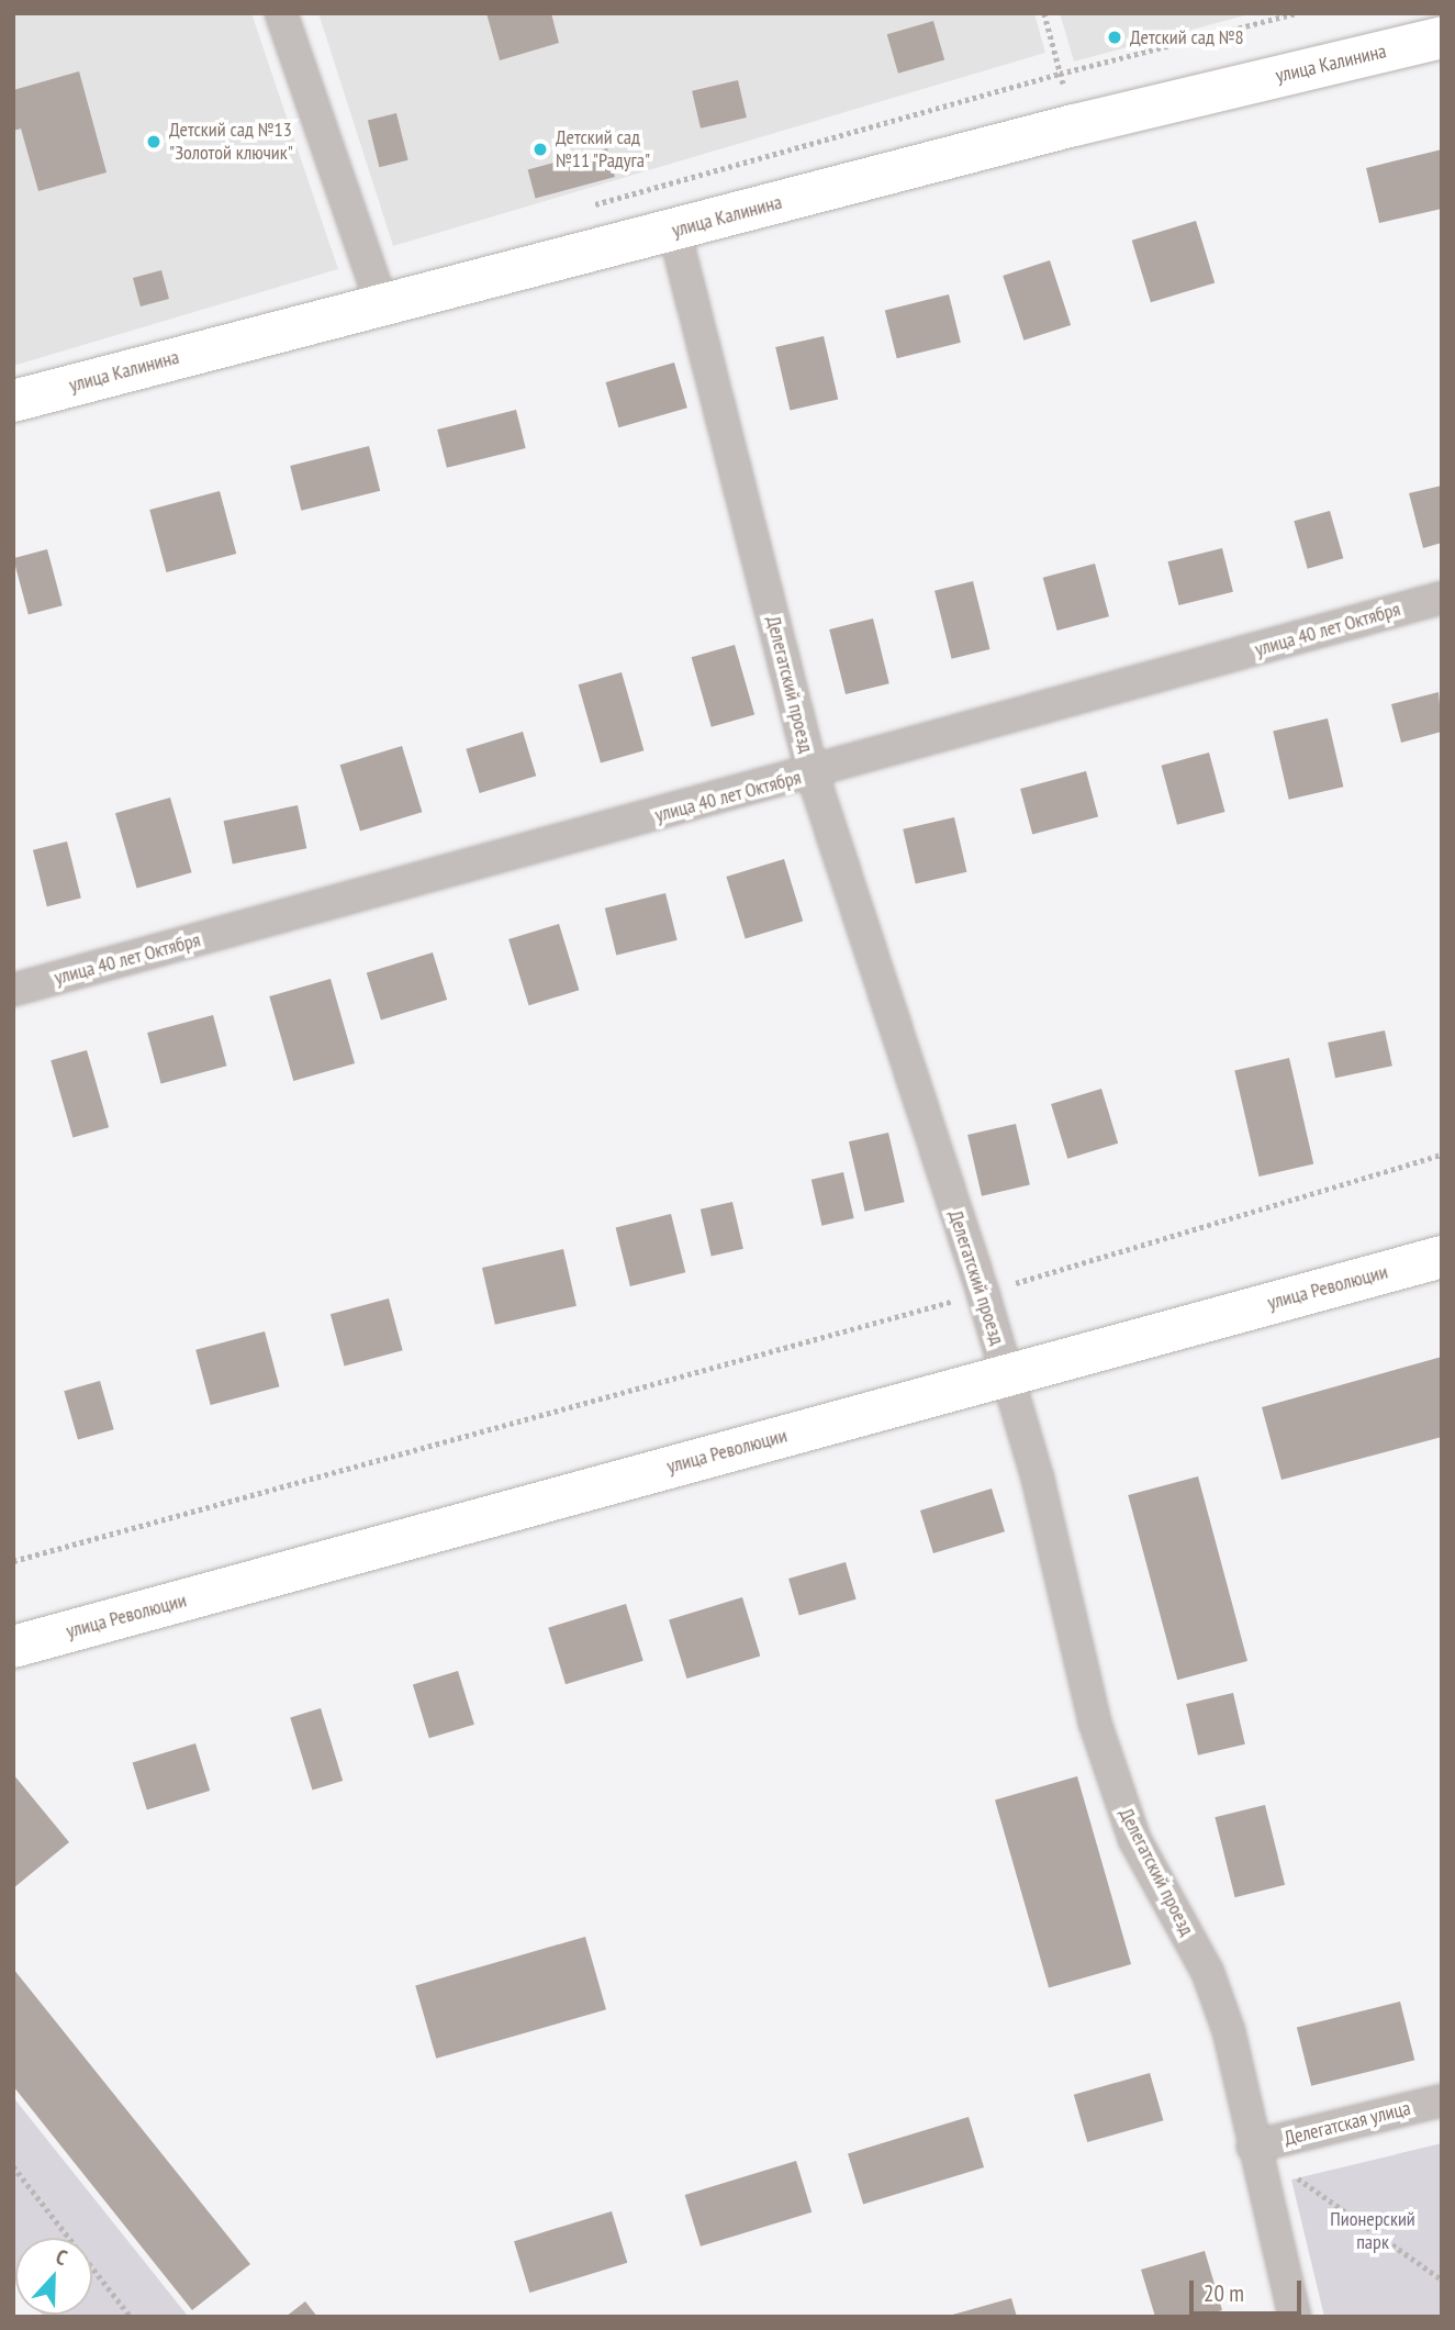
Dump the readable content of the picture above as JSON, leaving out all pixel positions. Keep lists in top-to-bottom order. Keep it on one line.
{"streets":{"street":["улица Калинина","улица 40 лет Октября","Делегатский проезд","улица Революции","Делегатская улица"]},"crossings":[["улица Калинина","Делегатский проезд"],["улица 40 лет Октября","Делегатский проезд"],["Делегатский проезд","улица Революции"],["Делегатский проезд","Делегатская улица"]],"parks":["Пионерский парк"],"places":["Детский сад №8","Детский сад №13 \"Золотой ключик\"","Детский сад №11 \"Радуга\""],"scale_bar":"20 m","north":"top"}
